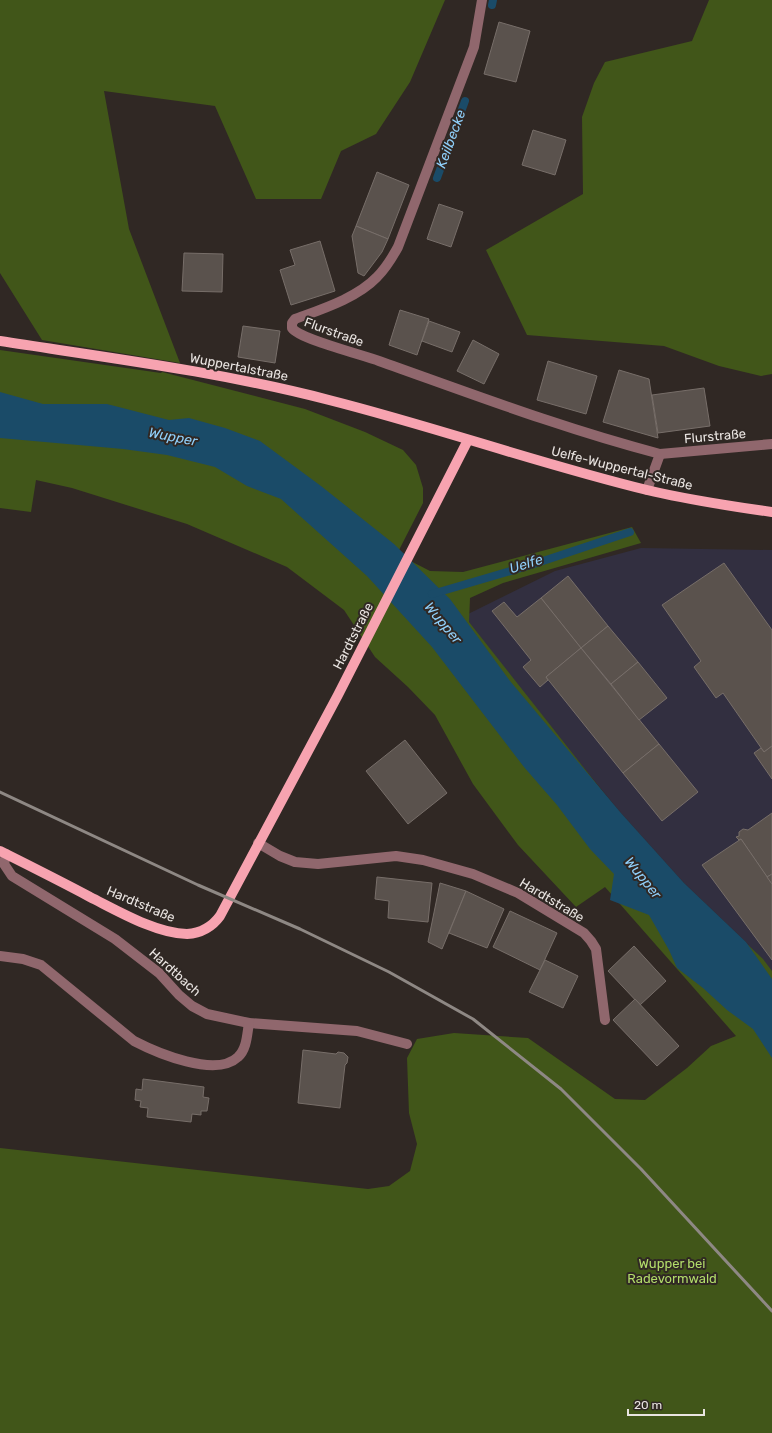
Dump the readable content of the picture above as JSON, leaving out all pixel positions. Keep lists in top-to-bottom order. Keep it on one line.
{"streets":{"main road":["Wuppertalstraße","Uelfe-Wuppertal-Straße","Hardtstraße"],"street":["Flurstraße","Hardtbach"]},"crossings":[["Wuppertalstraße","Uelfe-Wuppertal-Straße"],["Wuppertalstraße","Hardtstraße"],["Uelfe-Wuppertal-Straße","Hardtstraße"],["Hardtstraße","Hardtbach"]],"water":["Keilbecke","Wupper","Uelfe"],"parks":["Wupper bei Radevormwald"],"scale_bar":"20 m"}
